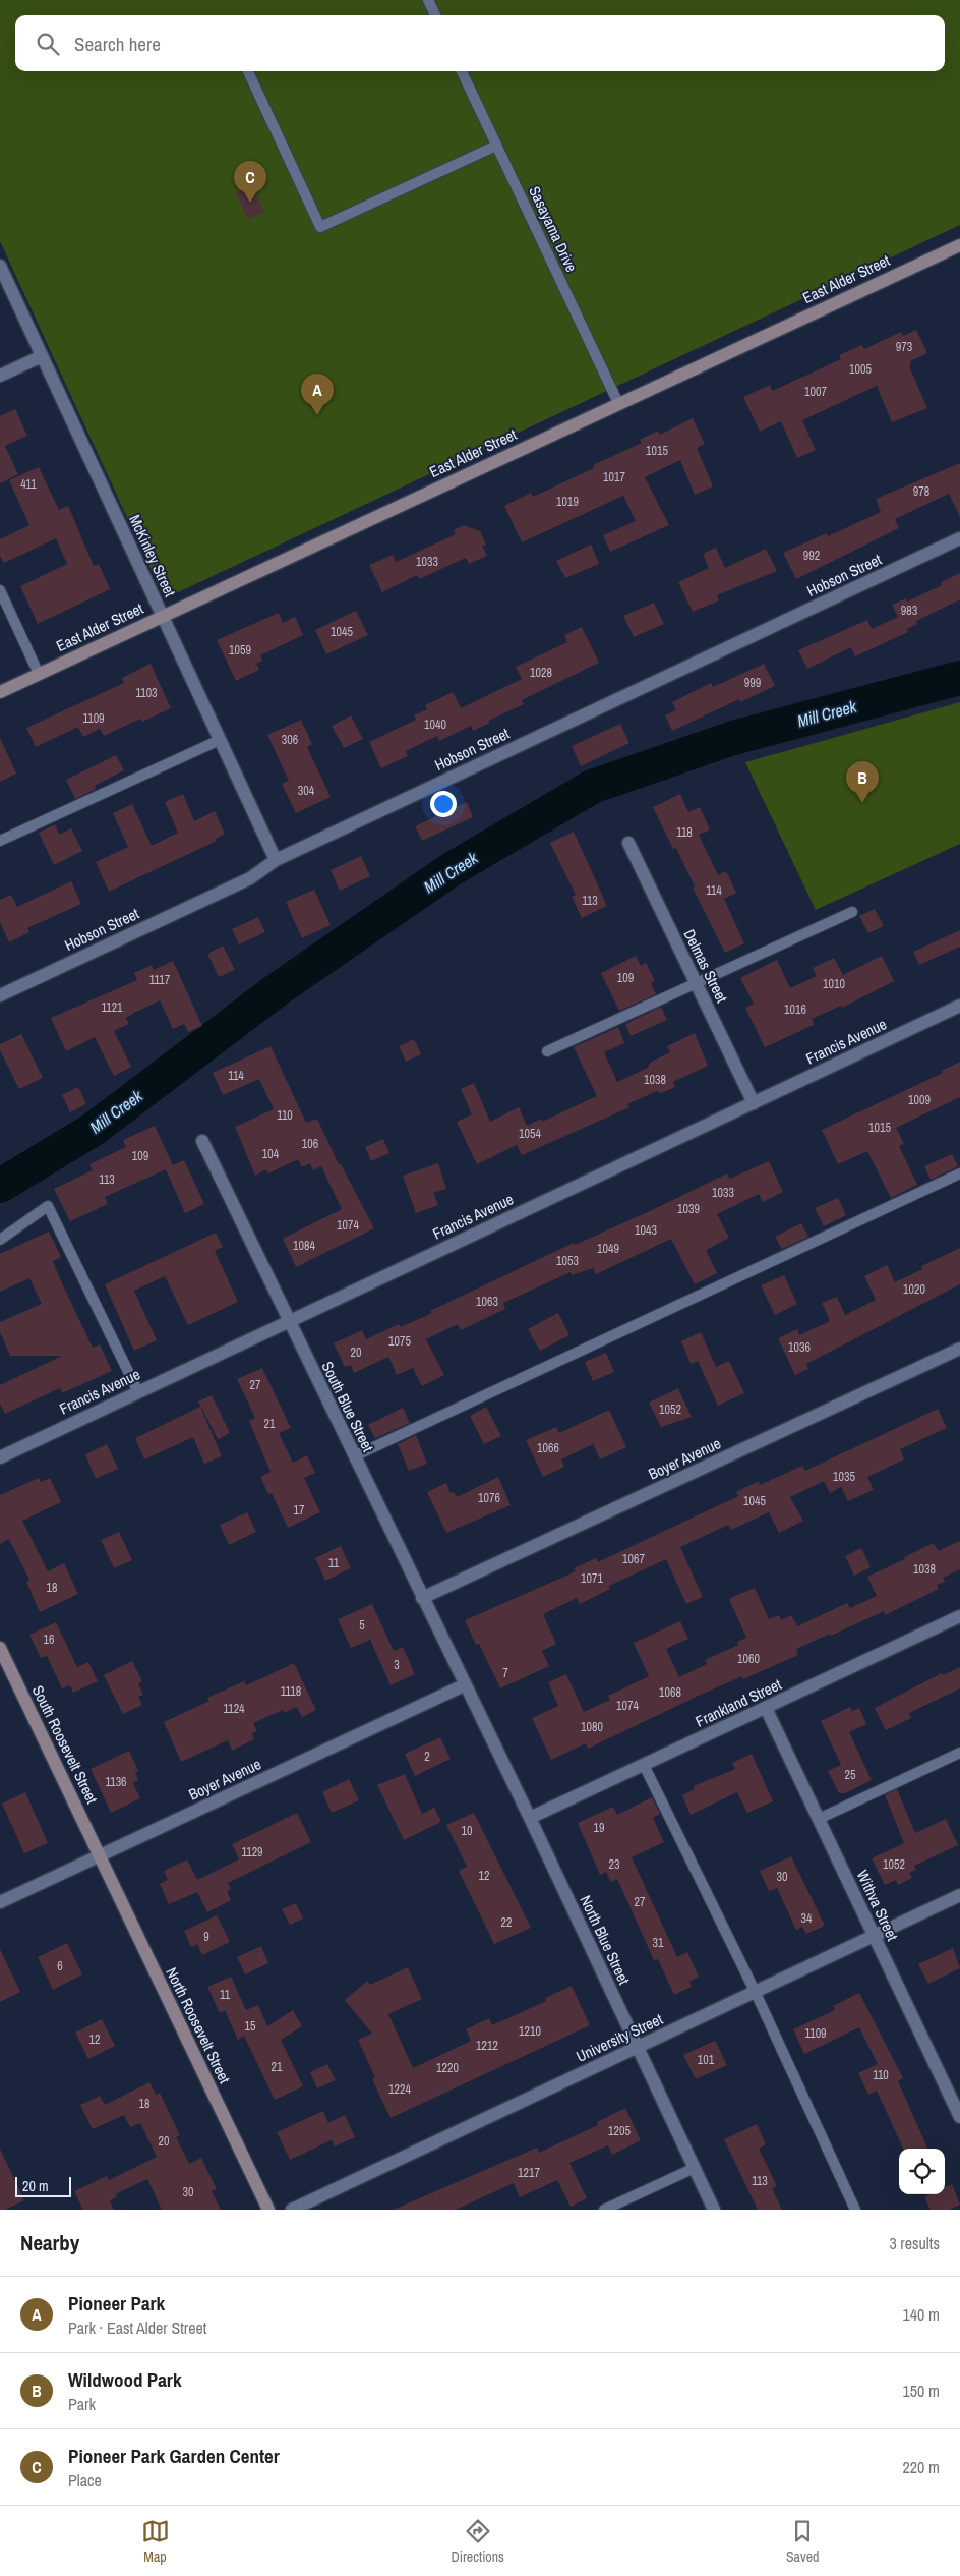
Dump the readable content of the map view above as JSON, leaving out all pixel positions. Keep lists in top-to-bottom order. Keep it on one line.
{"streets":{"main road":["East Alder Street","South Roosevelt Street","North Roosevelt Street"],"street":["McKinley Street","Hobson Street","Delmas Street","Francis Avenue","South Blue Street","Boyer Avenue","Frankland Street","Withva Street","North Blue Street","University Street"],"lane":["Sasayama Drive"]},"crossings":[["Sasayama Drive","East Alder Street"],["East Alder Street","McKinley Street"],["McKinley Street","Hobson Street"],["Delmas Street","Francis Avenue"],["Francis Avenue","South Blue Street"],["South Blue Street","Boyer Avenue"],["South Blue Street","North Blue Street"],["Boyer Avenue","South Roosevelt Street"],["Boyer Avenue","North Blue Street"],["Boyer Avenue","North Roosevelt Street"],["Frankland Street","Withva Street"],["Frankland Street","North Blue Street"],["South Roosevelt Street","North Roosevelt Street"],["Withva Street","University Street"],["North Blue Street","University Street"]],"water":["Mill Creek"],"house_numbers":["973","1005","1007","1015","1017","411","978","1019","992","1033","983","1045","1059","1028","999","1103","1109","1040","306","304","118","114","113","109","1117","1010","1121","1016","114","1038","1009","110","1015","1054","106","104","109","113","1033","1039","1074","1043","1084","1049","1053","1020","1063","1075","1036","20","27","1052","21","1066","1035","1076","1045","17","1067","11","1038","1071","18","5","16","1060","3","7","1118","1068","1074","1124","1080","2","25","1136","19","10","1129","23","1052","12","30","27","34","22","9","31","6","11","15","1210","1109","12","1212","101","21","1220","110","1224","18","1205","20","1217","113","30"],"scale_bar":"20 m","page":{"search":"Search here","pins":["C","A","B"],"scale":"20 m","heading":["Nearby","3 results"],"list":[{"mark":"A","name":"Pioneer Park","note":"Park · East Alder Street","value":"140 m"},{"mark":"B","name":"Wildwood Park","note":"Park","value":"150 m"},{"mark":"C","name":"Pioneer Park Garden Center","note":"Place","value":"220 m"}],"nav":["Map","Directions","Saved"]}}
